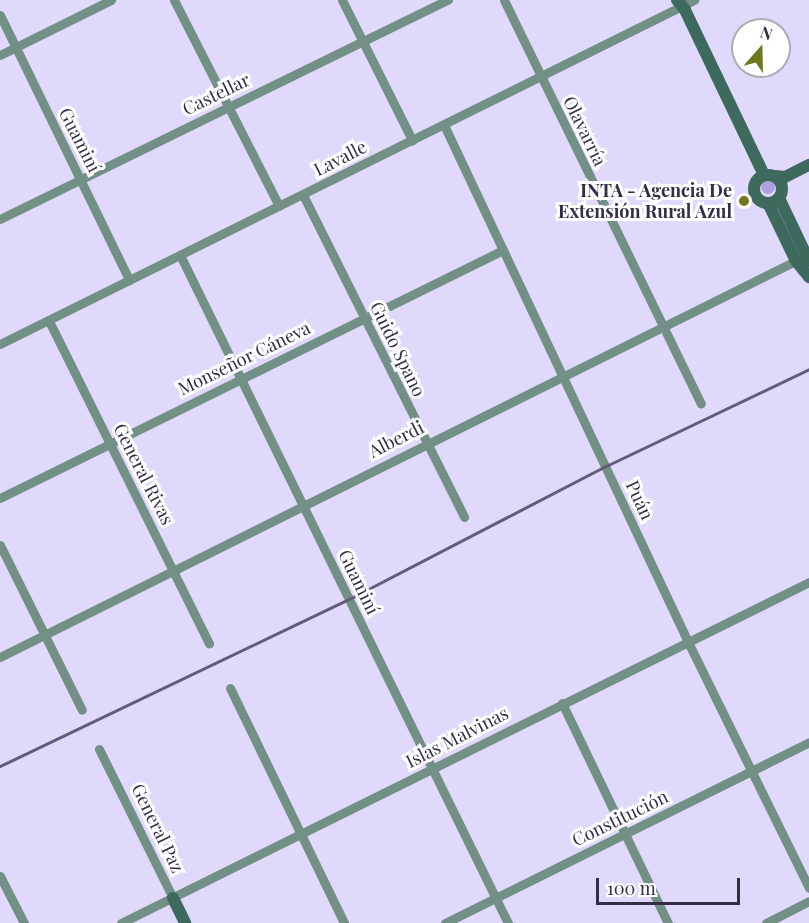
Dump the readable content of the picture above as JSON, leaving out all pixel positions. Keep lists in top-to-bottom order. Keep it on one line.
{"streets":{"main road":["General Paz"],"street":["Castellar","Olavarría","Guaminí","Lavalle","Guido Spano","Monseñor Cáneva","Alberdi","General Rivas","Puán","Islas Malvinas","Constitución"]},"crossings":[["Castellar","Guaminí"],["Olavarría","Lavalle"],["Olavarría","Alberdi"],["Guaminí","Lavalle"],["Guaminí","Monseñor Cáneva"],["Guaminí","Alberdi"],["Guaminí","Islas Malvinas"],["Guaminí","Constitución"],["Lavalle","Guido Spano"],["Lavalle","General Rivas"],["Lavalle","Puán"],["Guido Spano","Monseñor Cáneva"],["Guido Spano","Alberdi"],["Monseñor Cáneva","General Rivas"],["Monseñor Cáneva","Puán"],["Alberdi","General Rivas"],["Alberdi","Puán"],["Puán","Islas Malvinas"],["Puán","Constitución"],["Islas Malvinas","General Paz"]],"places":["INTA - Agencia De Extensión Rural Azul"],"scale_bar":"100 m","north":"top"}
